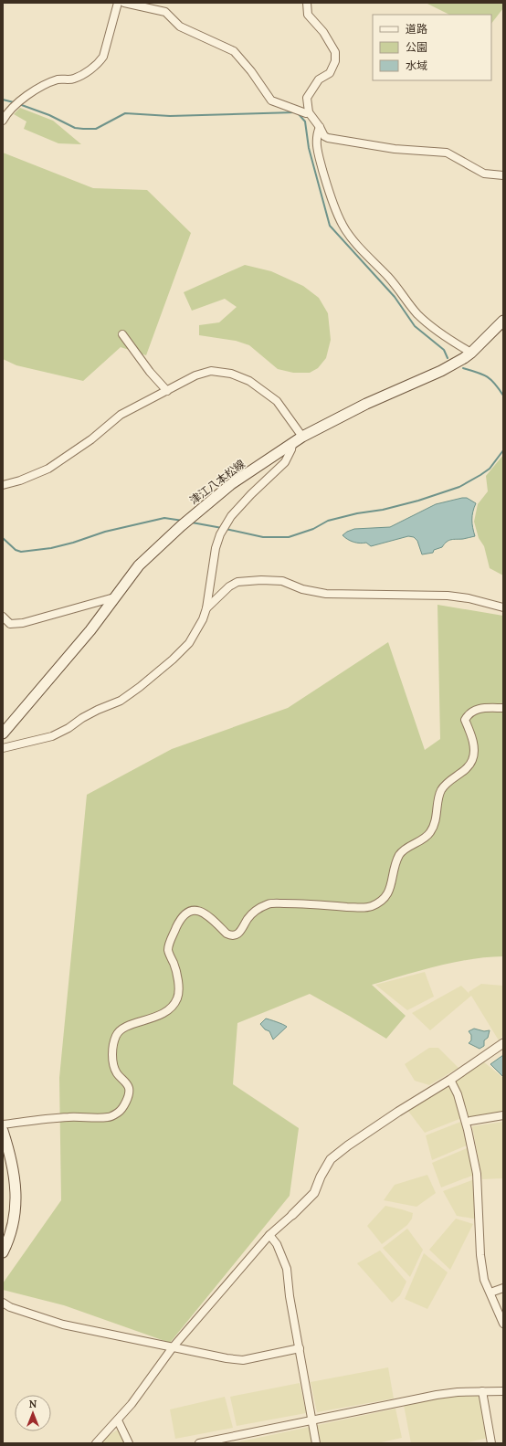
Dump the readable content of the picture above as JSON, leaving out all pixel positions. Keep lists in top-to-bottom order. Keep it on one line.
{"streets":{"main road":["津江八本松線"]},"legend":["道路","公園","水域"],"north":"top"}
